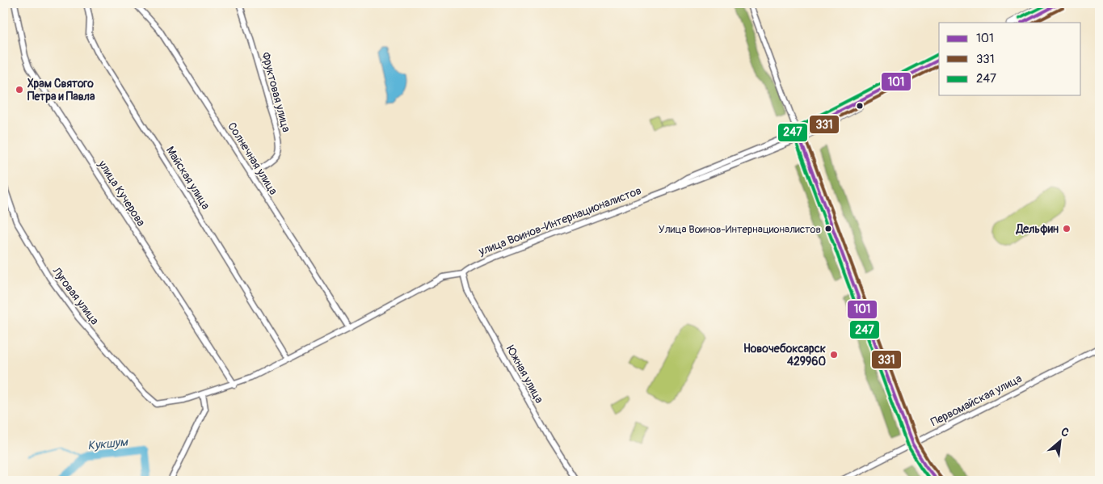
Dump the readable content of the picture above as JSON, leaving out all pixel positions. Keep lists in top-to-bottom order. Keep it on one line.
{"streets":{"main road":["улица Воинов-Интернационалистов"],"street":["Фруктовая улица","Солнечная улица","Майская улица","улица Кучерова","Луговая улица","Южная улица","Первомайская улица"]},"crossings":[["Фруктовая улица","Солнечная улица"],["улица Воинов-Интернационалистов","Южная улица"]],"water":["Кукшум"],"places":["Храм Святого Петра и Павла","Улица Воинов-Интернационалистов","Дельфин","Новочебоксарск 429960"],"lines":["transit line 101","transit line 247","transit line 331"],"legend":["101","331","247"],"north":"top right"}
